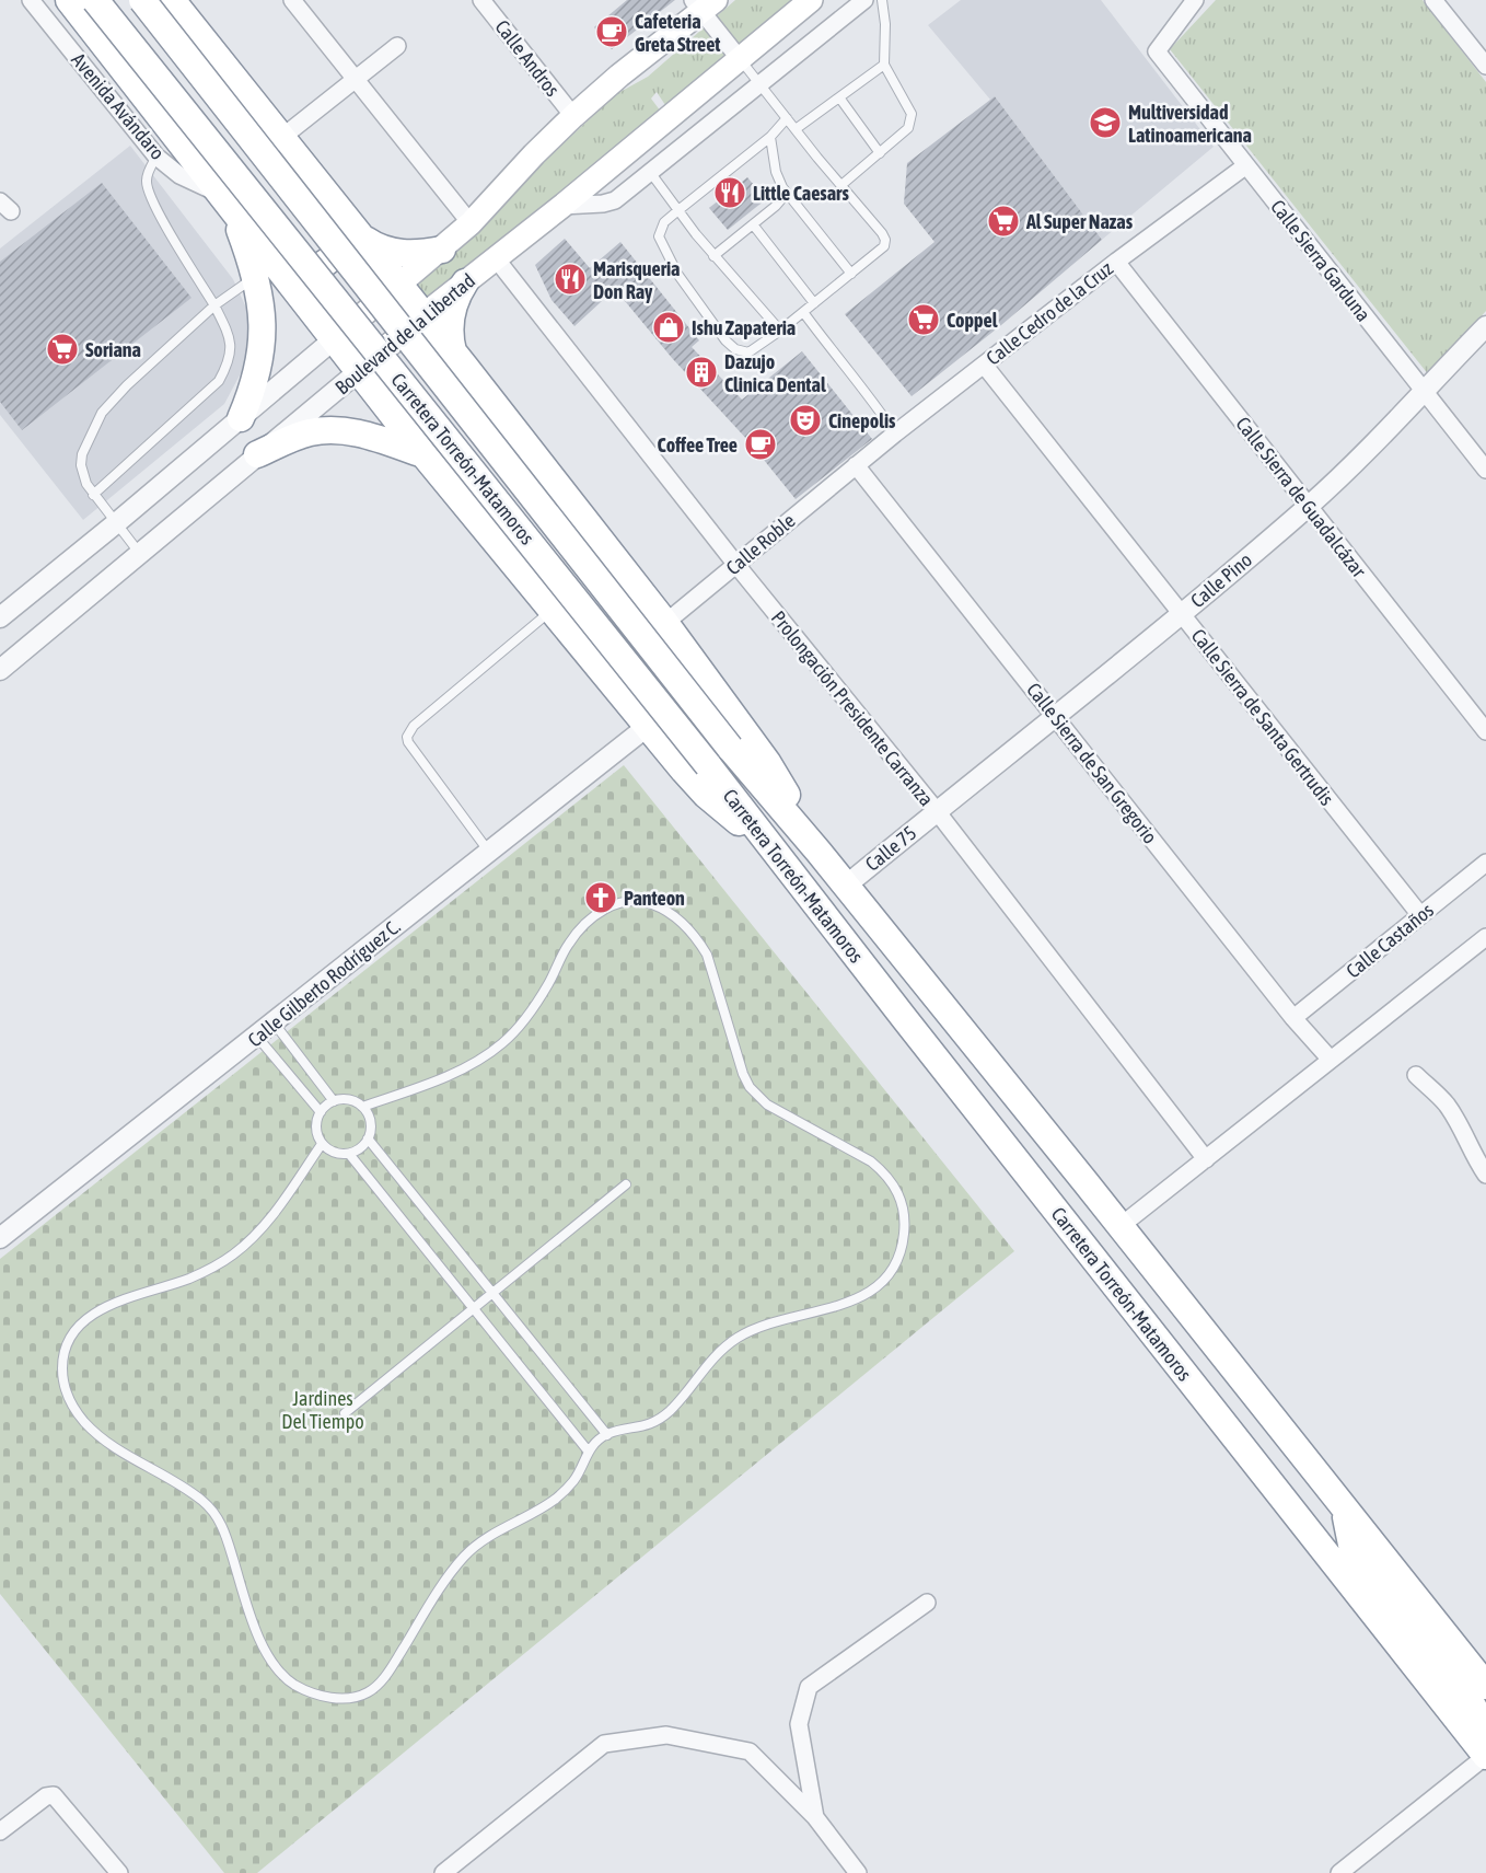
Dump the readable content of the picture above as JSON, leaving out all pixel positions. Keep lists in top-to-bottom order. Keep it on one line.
{"streets":{"highway":["Carretera Torreón-Matamoros"],"main road":["Boulevard de la Libertad"],"street":["Calle Andros","Avenida Avándaro","Calle Sierra Garduna","Calle Cedro de la Cruz","Calle Sierra de Guadalcázar","Calle Roble","Calle Pino","Prolongación Presidente Carranza","Calle Sierra de Santa Gertrudis","Calle Sierra de San Gregorio","Calle 75","Calle Castaños","Calle Gilberto Rodríguez C."]},"crossings":[["Calle Andros","Boulevard de la Libertad"],["Calle Sierra Garduna","Calle Cedro de la Cruz"],["Calle Sierra Garduna","Calle Pino"],["Calle Cedro de la Cruz","Calle Sierra de Guadalcázar"],["Calle Cedro de la Cruz","Calle Roble"],["Calle Cedro de la Cruz","Calle Sierra de Santa Gertrudis"],["Calle Cedro de la Cruz","Calle Sierra de San Gregorio"],["Boulevard de la Libertad","Prolongación Presidente Carranza"],["Calle Sierra de Guadalcázar","Calle Pino"],["Calle Roble","Prolongación Presidente Carranza"],["Calle Roble","Calle Sierra de San Gregorio"],["Calle Pino","Prolongación Presidente Carranza"],["Calle Pino","Calle Sierra de Santa Gertrudis"],["Calle Pino","Calle Sierra de San Gregorio"],["Calle Pino","Calle 75"],["Prolongación Presidente Carranza","Calle 75"],["Calle Sierra de Santa Gertrudis","Calle Castaños"],["Calle Sierra de San Gregorio","Calle Castaños"]],"parks":["Jardines Del Tiempo"],"places":{"cafe":["Cafeteria Greta Street","Coffee Tree"],"school or university":["Multiversidad Latinoamericana"],"restaurant":["Little Caesars","Marisqueria Don Ray"],"supermarket":["Al Super Nazas","Coppel","Soriana"],"shop":["Ishu Zapateria"],"building":["Dazujo Clinica Dental"],"theatre":["Cinepolis"],"church":["Panteon"]}}
